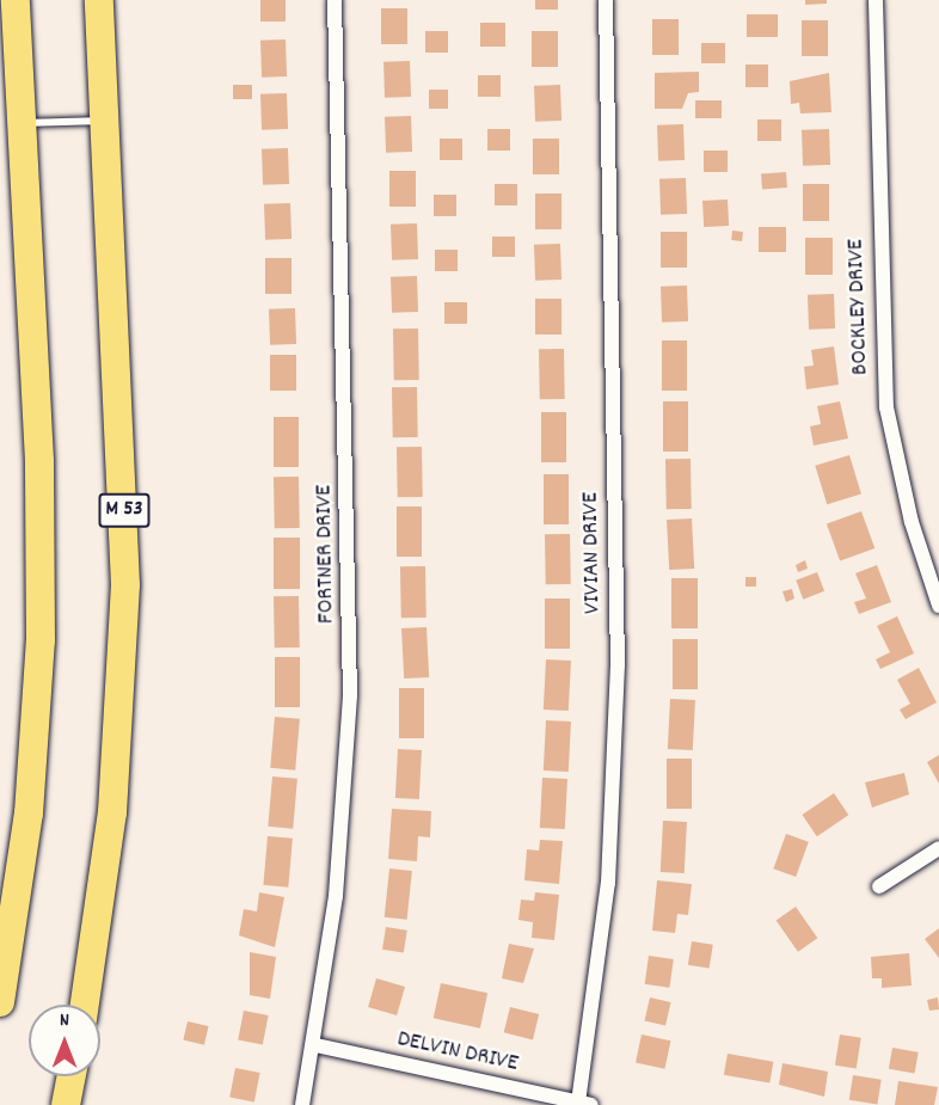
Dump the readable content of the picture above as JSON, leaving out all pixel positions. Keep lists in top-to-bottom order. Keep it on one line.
{"streets":{"highway":["M 53"],"street":["BOCKLEY DRIVE","VIVIAN DRIVE","FORTNER DRIVE","DELVIN DRIVE"]},"crossings":[["VIVIAN DRIVE","DELVIN DRIVE"],["FORTNER DRIVE","DELVIN DRIVE"]],"north":"top"}
